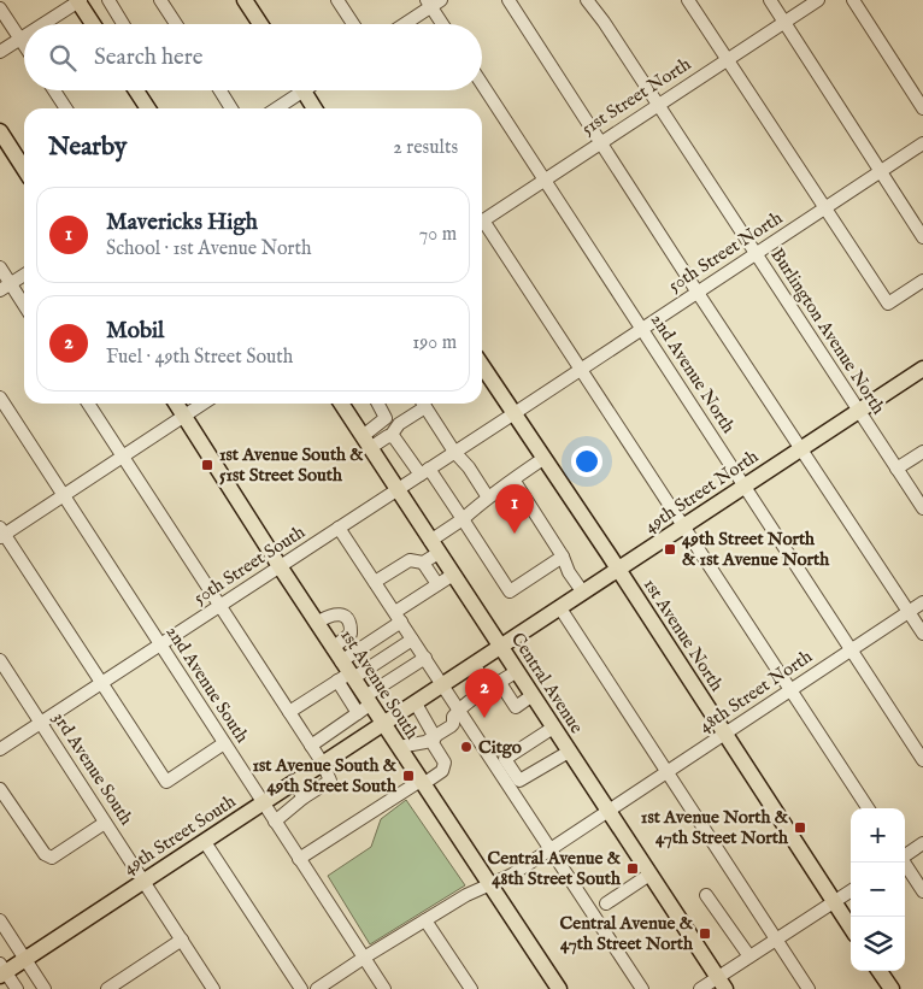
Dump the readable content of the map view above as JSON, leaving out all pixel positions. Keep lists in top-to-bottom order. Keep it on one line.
{"streets":{"main road":["49th Street North","1st Avenue North","Central Avenue","1st Avenue South","49th Street South"],"street":["51st Street North","50th Street North","Burlington Avenue North","2nd Avenue North","50th Street South","2nd Avenue South","48th Street North","3rd Avenue South"]},"crossings":[["51st Street North","Burlington Avenue North"],["51st Street North","2nd Avenue North"],["50th Street North","Burlington Avenue North"],["50th Street North","2nd Avenue North"],["50th Street North","50th Street South"],["50th Street North","1st Avenue North"],["50th Street North","Central Avenue"],["Burlington Avenue North","49th Street North"],["2nd Avenue North","49th Street North"],["2nd Avenue North","48th Street North"],["49th Street North","1st Avenue North"],["49th Street North","Central Avenue"],["49th Street North","49th Street South"],["50th Street South","Central Avenue"],["50th Street South","2nd Avenue South"],["50th Street South","1st Avenue South"],["50th Street South","3rd Avenue South"],["1st Avenue North","48th Street North"],["Central Avenue","48th Street North"],["Central Avenue","49th Street South"],["2nd Avenue South","48th Street North"],["2nd Avenue South","49th Street South"],["1st Avenue South","48th Street North"],["1st Avenue South","49th Street South"],["3rd Avenue South","49th Street South"]],"places":{"transit":["1st Avenue South & 51st Street South","49th Street North & 1st Avenue North","1st Avenue South & 49th Street South","1st Avenue North & 47th Street North","Central Avenue & 48th Street South","Central Avenue & 47th Street North"],"other":["Citgo"]},"page":{"search":"Search here","heading":["Nearby","2 results"],"list":[{"mark":"1","name":"Mavericks High","note":"School · 1st Avenue North","value":"70 m"},{"mark":"2","name":"Mobil","note":"Fuel · 49th Street South","value":"190 m"}],"pins":["1","2"],"map_buttons":["+","−"]}}
